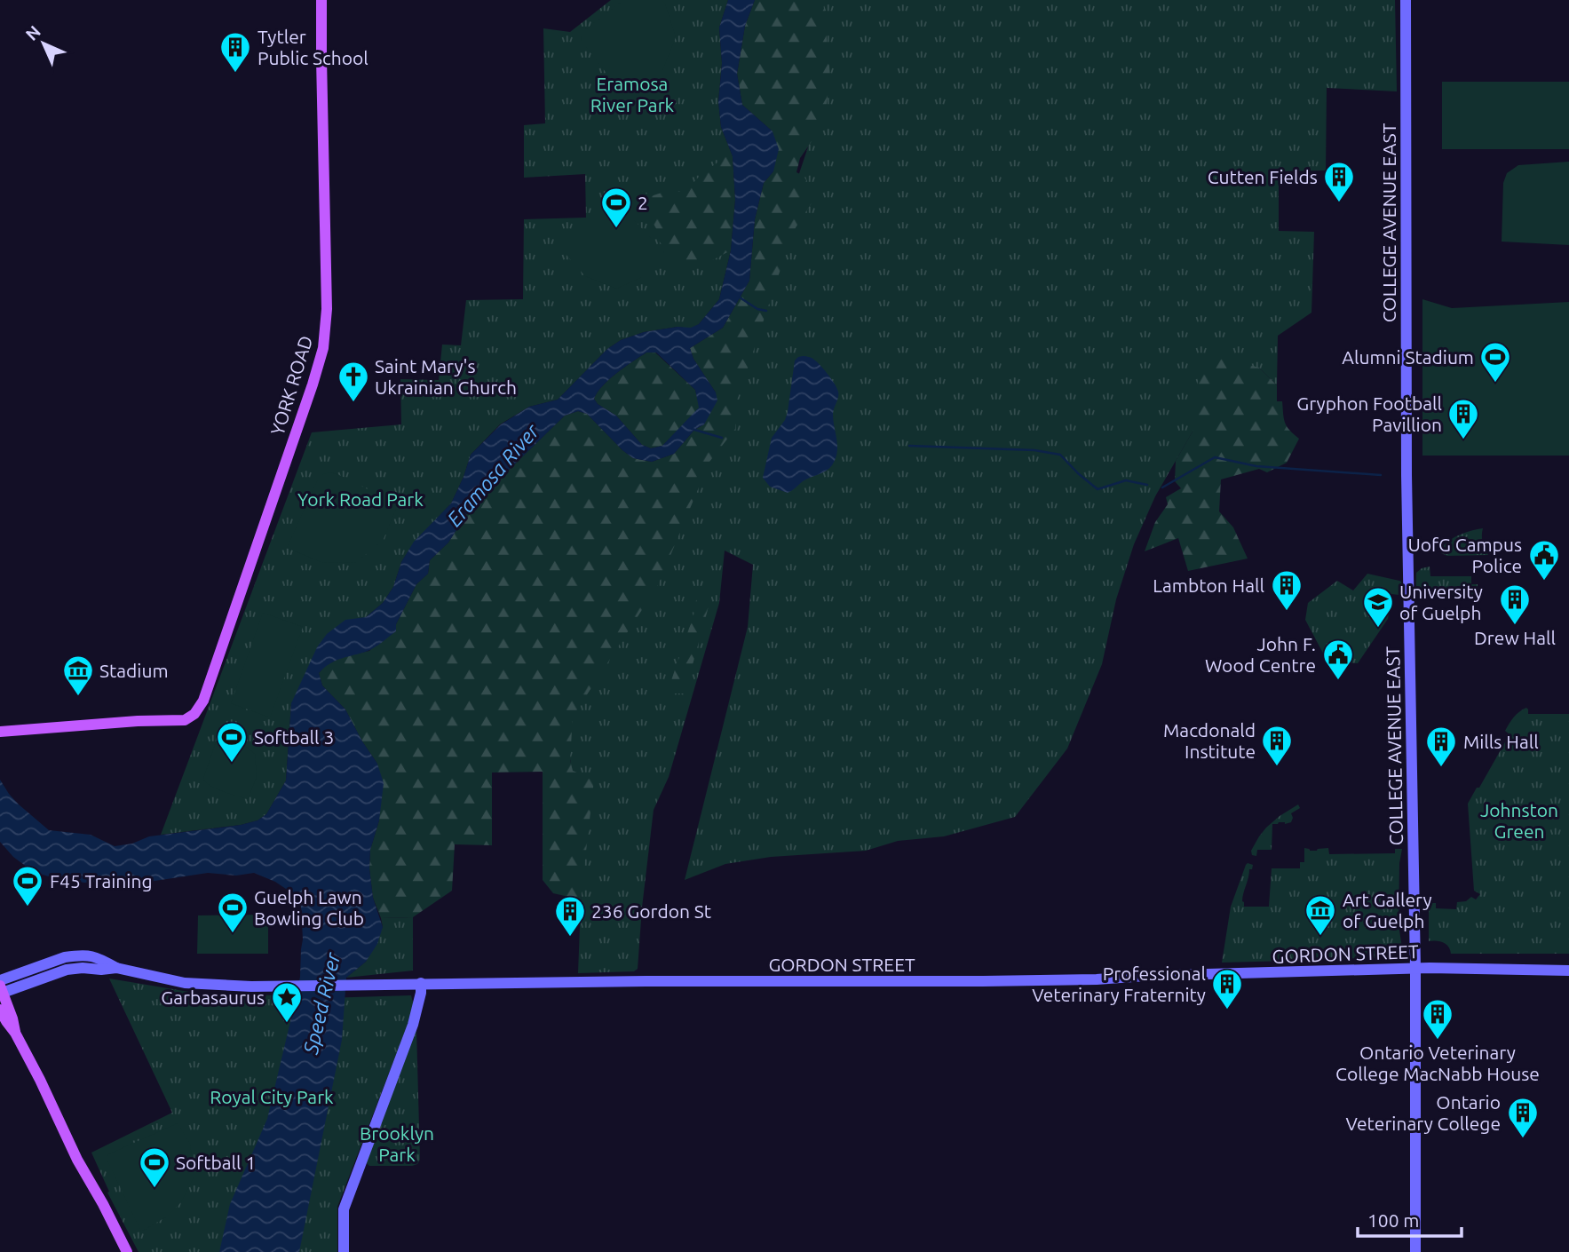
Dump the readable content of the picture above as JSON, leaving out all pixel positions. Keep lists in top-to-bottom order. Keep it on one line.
{"streets":{"main road":["COLLEGE AVENUE EAST","YORK ROAD","GORDON STREET"]},"crossings":[["COLLEGE AVENUE EAST","GORDON STREET"]],"water":["Eramosa River","Speed River"],"parks":["Eramosa River Park","York Road Park","Johnston Green","Royal City Park","Brooklyn Park"],"places":{"building":["Tytler Public School","Cutten Fields","Gryphon Football Pavillion","Lambton Hall","Drew Hall","Macdonald Institute","Mills Hall","236 Gordon St","Professional Veterinary Fraternity","Ontario Veterinary College MacNabb House","Ontario Veterinary College"],"sports":["2","Alumni Stadium","Softball 3","F45 Training","Guelph Lawn Bowling Club","Softball 1"],"church":["Saint Mary's Ukrainian Church"],"public building":["UofG Campus Police","John F. Wood Centre"],"school or university":["University of Guelph"],"museum":["Stadium","Art Gallery of Guelph"],"place":["Garbasaurus"]},"scale_bar":"100 m","north":"top left"}
